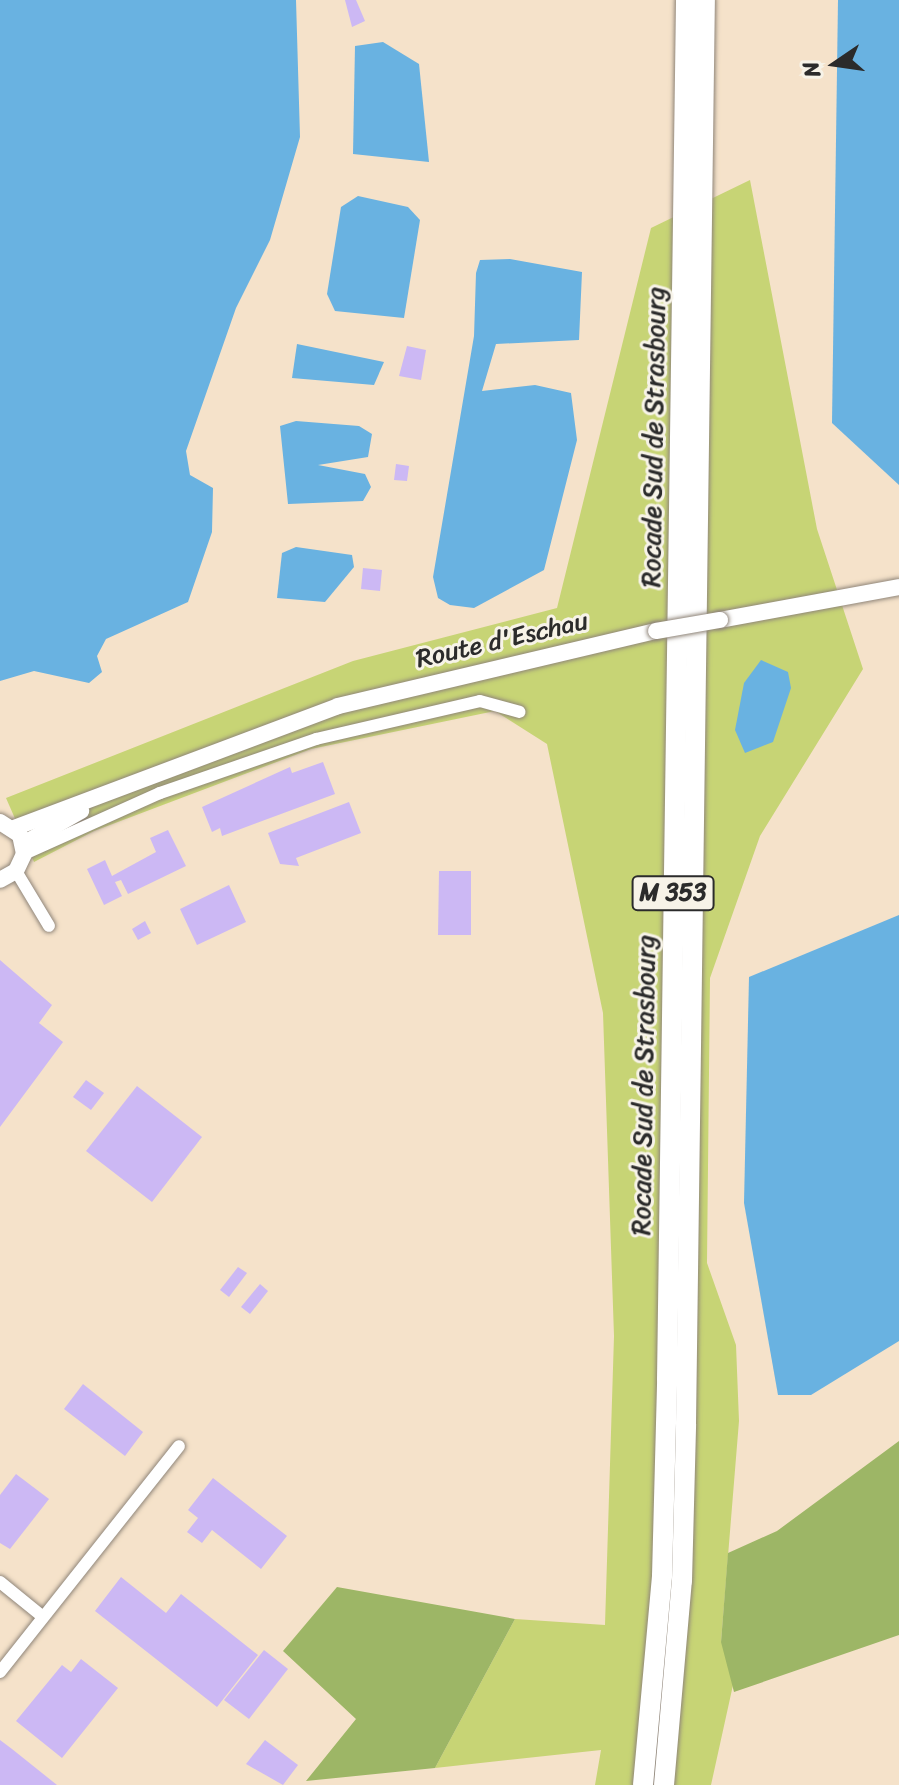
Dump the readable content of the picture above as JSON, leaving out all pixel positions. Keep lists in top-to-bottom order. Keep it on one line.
{"streets":{"highway":["Rocade Sud de Strasbourg","M 353"],"main road":["Route d'Eschau"]},"north":"left"}
